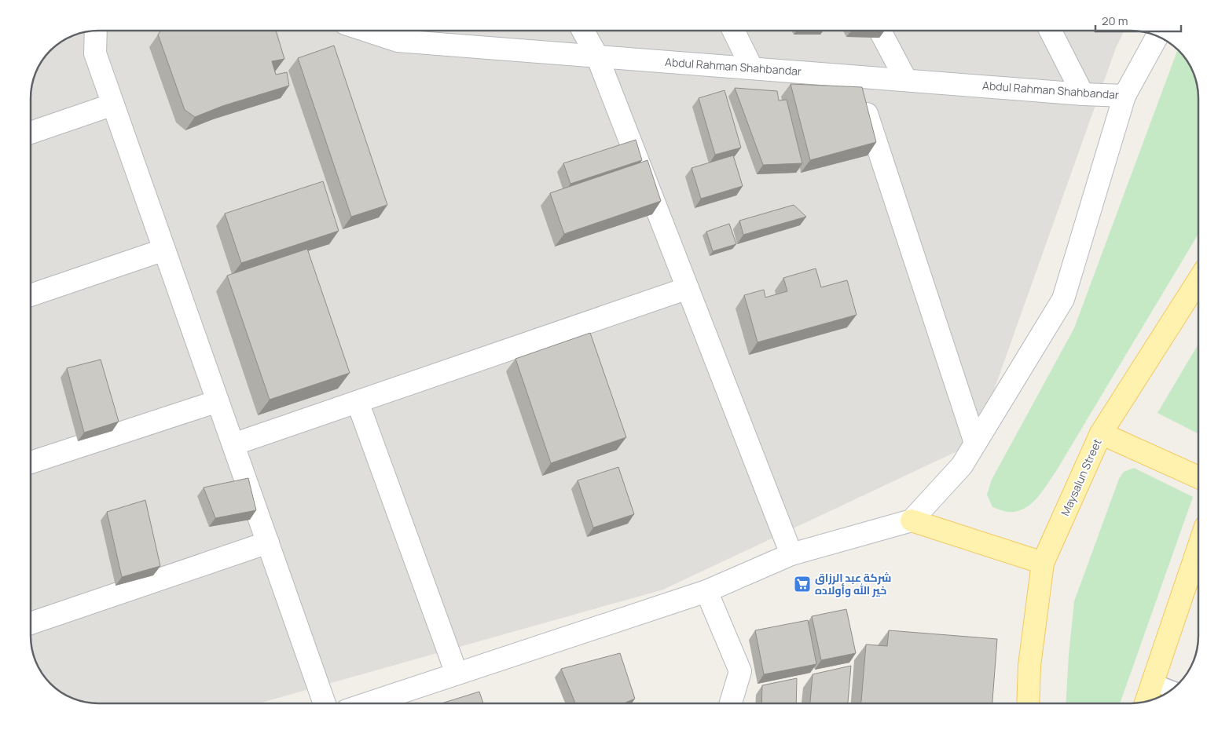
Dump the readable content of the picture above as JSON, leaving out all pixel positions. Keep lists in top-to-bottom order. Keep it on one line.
{"streets":{"main road":["Maysalun Street"],"street":["Abdul Rahman Shahbandar"]},"places":{"supermarket":["شركة عبد الرزاق خير الله وأولاده"]},"scale_bar":"20 m"}
